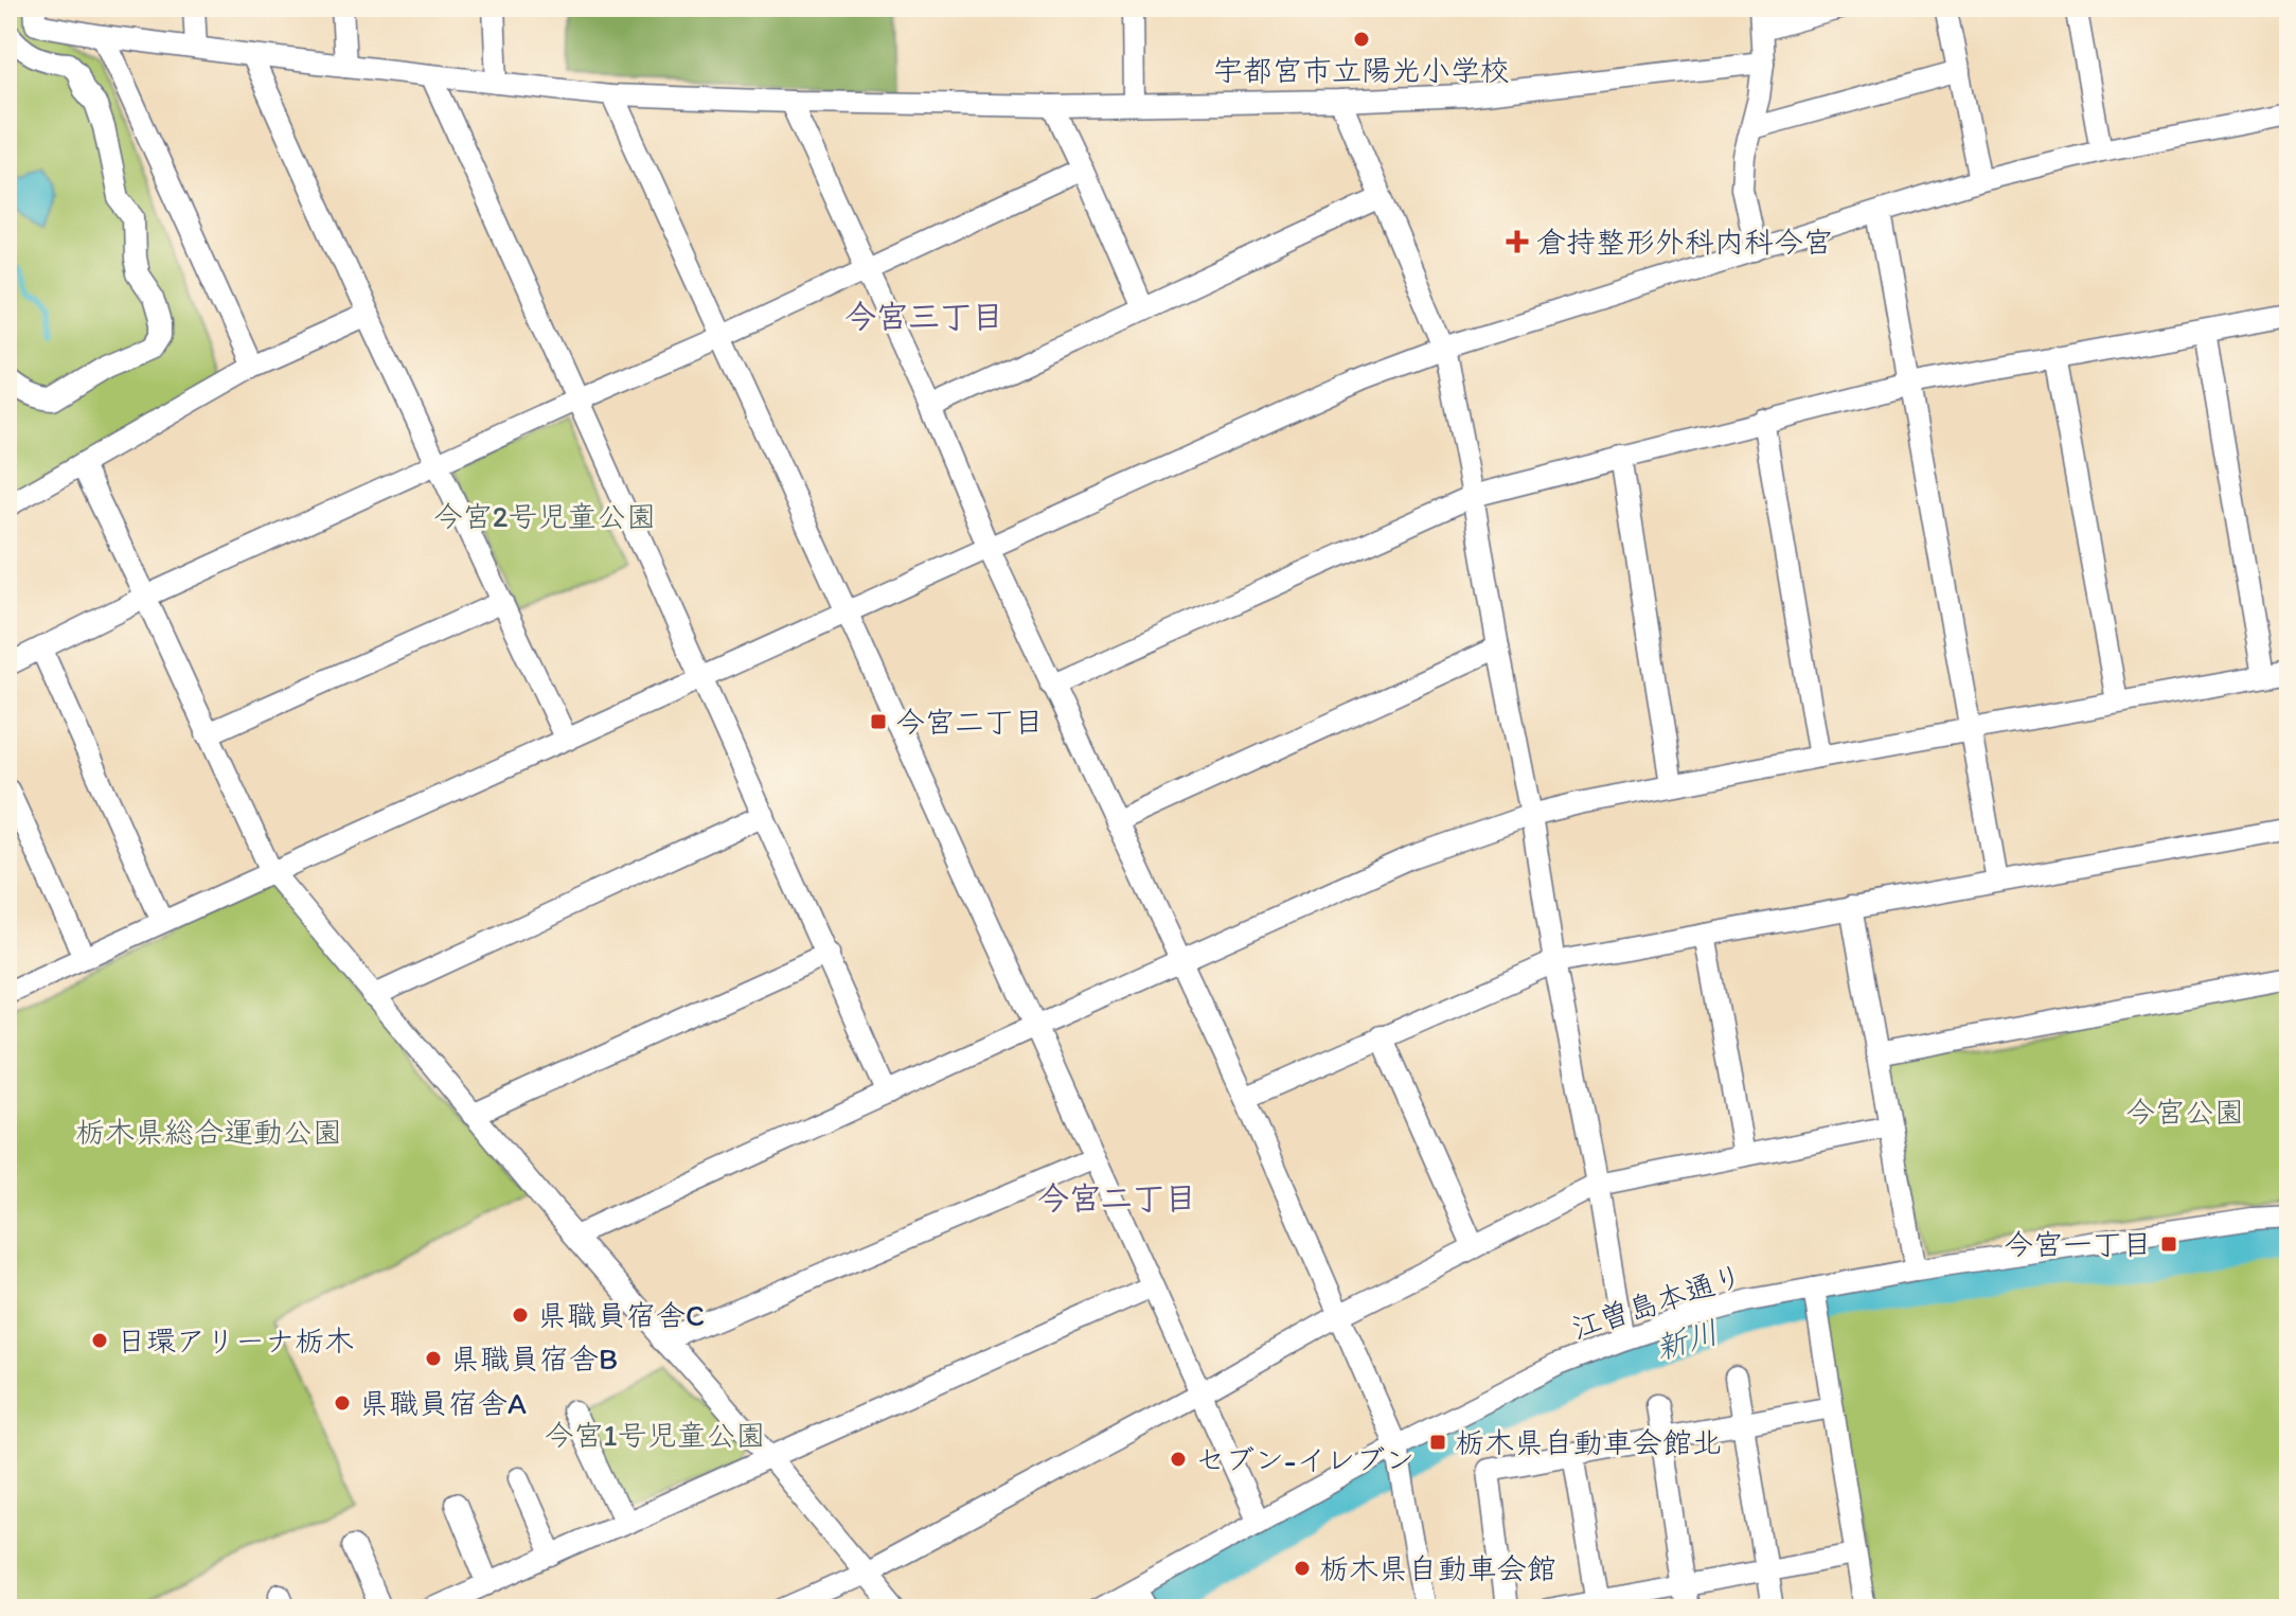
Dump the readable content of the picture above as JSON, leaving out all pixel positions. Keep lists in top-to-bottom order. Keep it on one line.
{"streets":{"street":["江曽島本通り"]},"districts":["今宮三丁目","今宮二丁目"],"water":["新川"],"parks":["今宮2号児童公園","今宮公園","栃木県総合運動公園","今宮1号児童公園"],"places":{"other":["宇都宮市立陽光小学校","県職員宿舎C","日環アリーナ栃木","県職員宿舎B","県職員宿舎A","セブン-イレブン","栃木県自動車会館"],"health":["倉持整形外科内科今宮"],"transit":["今宮二丁目","今宮一丁目","栃木県自動車会館北"]}}
